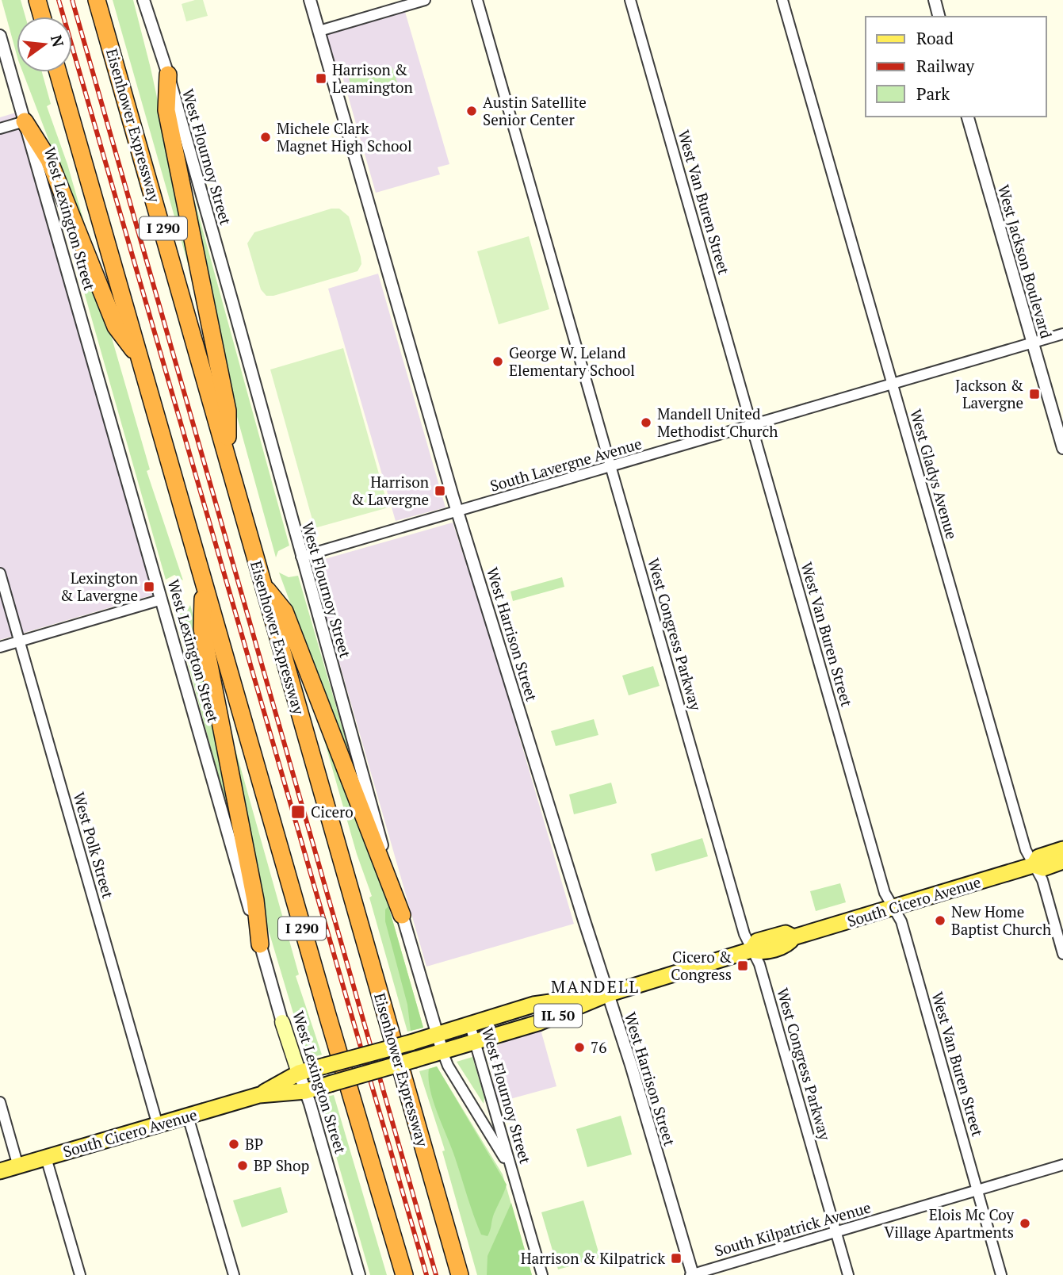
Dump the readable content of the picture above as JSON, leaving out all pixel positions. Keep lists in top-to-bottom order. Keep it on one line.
{"streets":{"highway":["Eisenhower Expressway","I 290"],"main road":["West Lexington Street","South Cicero Avenue","IL 50"],"street":["West Flournoy Street","West Van Buren Street","West Jackson Boulevard","South Lavergne Avenue","West Gladys Avenue","West Harrison Street","West Congress Parkway","West Polk Street","South Kilpatrick Avenue"]},"crossings":[["West Flournoy Street","South Lavergne Avenue"],["West Flournoy Street","South Cicero Avenue"],["West Van Buren Street","South Lavergne Avenue"],["West Van Buren Street","South Cicero Avenue"],["West Van Buren Street","South Kilpatrick Avenue"],["West Lexington Street","South Cicero Avenue"],["West Jackson Boulevard","South Lavergne Avenue"],["South Lavergne Avenue","West Gladys Avenue"],["South Lavergne Avenue","West Harrison Street"],["South Lavergne Avenue","West Congress Parkway"],["West Gladys Avenue","South Cicero Avenue"],["West Harrison Street","South Cicero Avenue"],["West Harrison Street","South Kilpatrick Avenue"],["West Congress Parkway","South Cicero Avenue"],["West Congress Parkway","South Kilpatrick Avenue"],["West Polk Street","South Cicero Avenue"]],"districts":["MANDELL"],"places":{"transit":["Harrison & Leamington","Jackson & Lavergne","Harrison & Lavergne","Lexington & Lavergne","Cicero","Cicero & Congress","Harrison & Kilpatrick"],"other":["Austin Satellite Senior Center","Michele Clark Magnet High School","George W. Leland Elementary School","Mandell United Methodist Church","New Home Baptist Church","76","BP","BP Shop","Elois Mc Coy Village Apartments"]},"legend":["Road","Railway","Park"],"north":"right"}
